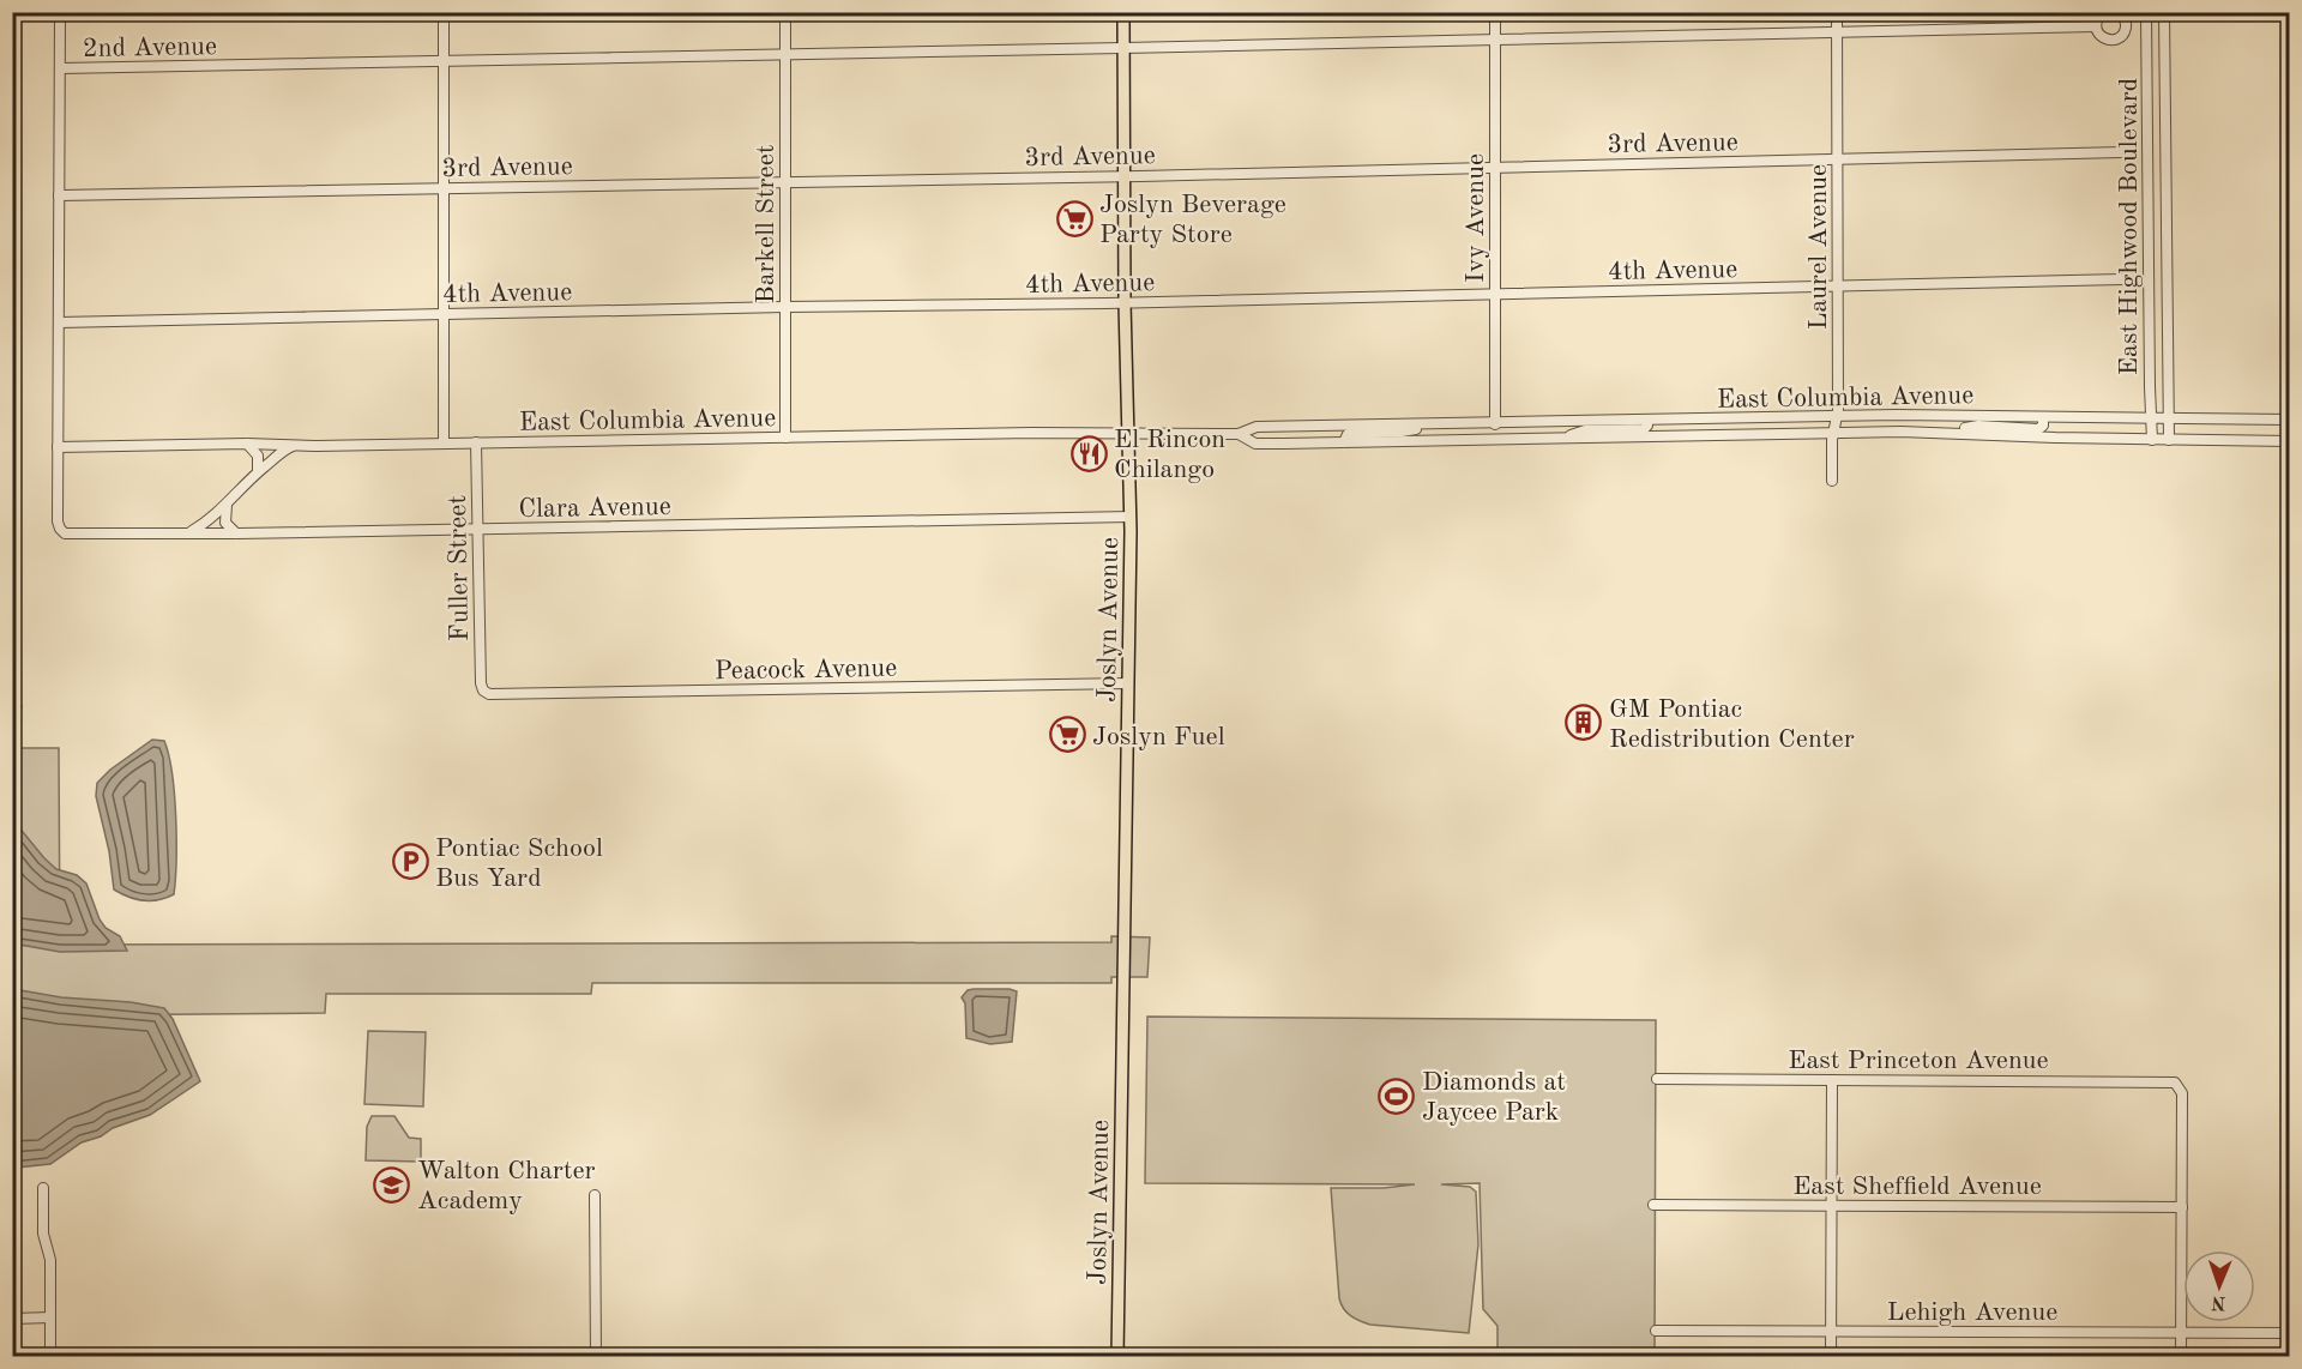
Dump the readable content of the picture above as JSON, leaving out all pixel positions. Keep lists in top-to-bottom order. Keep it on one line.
{"streets":{"main road":["Joslyn Avenue"],"street":["2nd Avenue","3rd Avenue","Ivy Avenue","Barkell Street","East Highwood Boulevard","Laurel Avenue","4th Avenue","East Columbia Avenue","Clara Avenue","Fuller Street","Peacock Avenue","East Princeton Avenue","East Sheffield Avenue","Lehigh Avenue"]},"crossings":[["2nd Avenue","Ivy Avenue"],["2nd Avenue","Barkell Street"],["2nd Avenue","Laurel Avenue"],["2nd Avenue","Joslyn Avenue"],["3rd Avenue","Ivy Avenue"],["3rd Avenue","Barkell Street"],["3rd Avenue","Laurel Avenue"],["3rd Avenue","Joslyn Avenue"],["Ivy Avenue","4th Avenue"],["Ivy Avenue","East Columbia Avenue"],["Barkell Street","4th Avenue"],["Barkell Street","East Columbia Avenue"],["East Highwood Boulevard","East Columbia Avenue"],["Laurel Avenue","4th Avenue"],["Laurel Avenue","East Columbia Avenue"],["4th Avenue","Joslyn Avenue"],["East Columbia Avenue","Clara Avenue"],["East Columbia Avenue","Fuller Street"],["East Columbia Avenue","Joslyn Avenue"],["Clara Avenue","Fuller Street"],["Clara Avenue","Joslyn Avenue"],["Fuller Street","Peacock Avenue"],["Joslyn Avenue","Peacock Avenue"],["East Princeton Avenue","East Sheffield Avenue"]],"places":{"supermarket":["Joslyn Beverage Party Store","Joslyn Fuel"],"restaurant":["El Rincon Chilango"],"building":["GM Pontiac Redistribution Center"],"parking":["Pontiac School Bus Yard"],"sports":["Diamonds at Jaycee Park"],"school or university":["Walton Charter Academy"]},"north":"bottom"}
